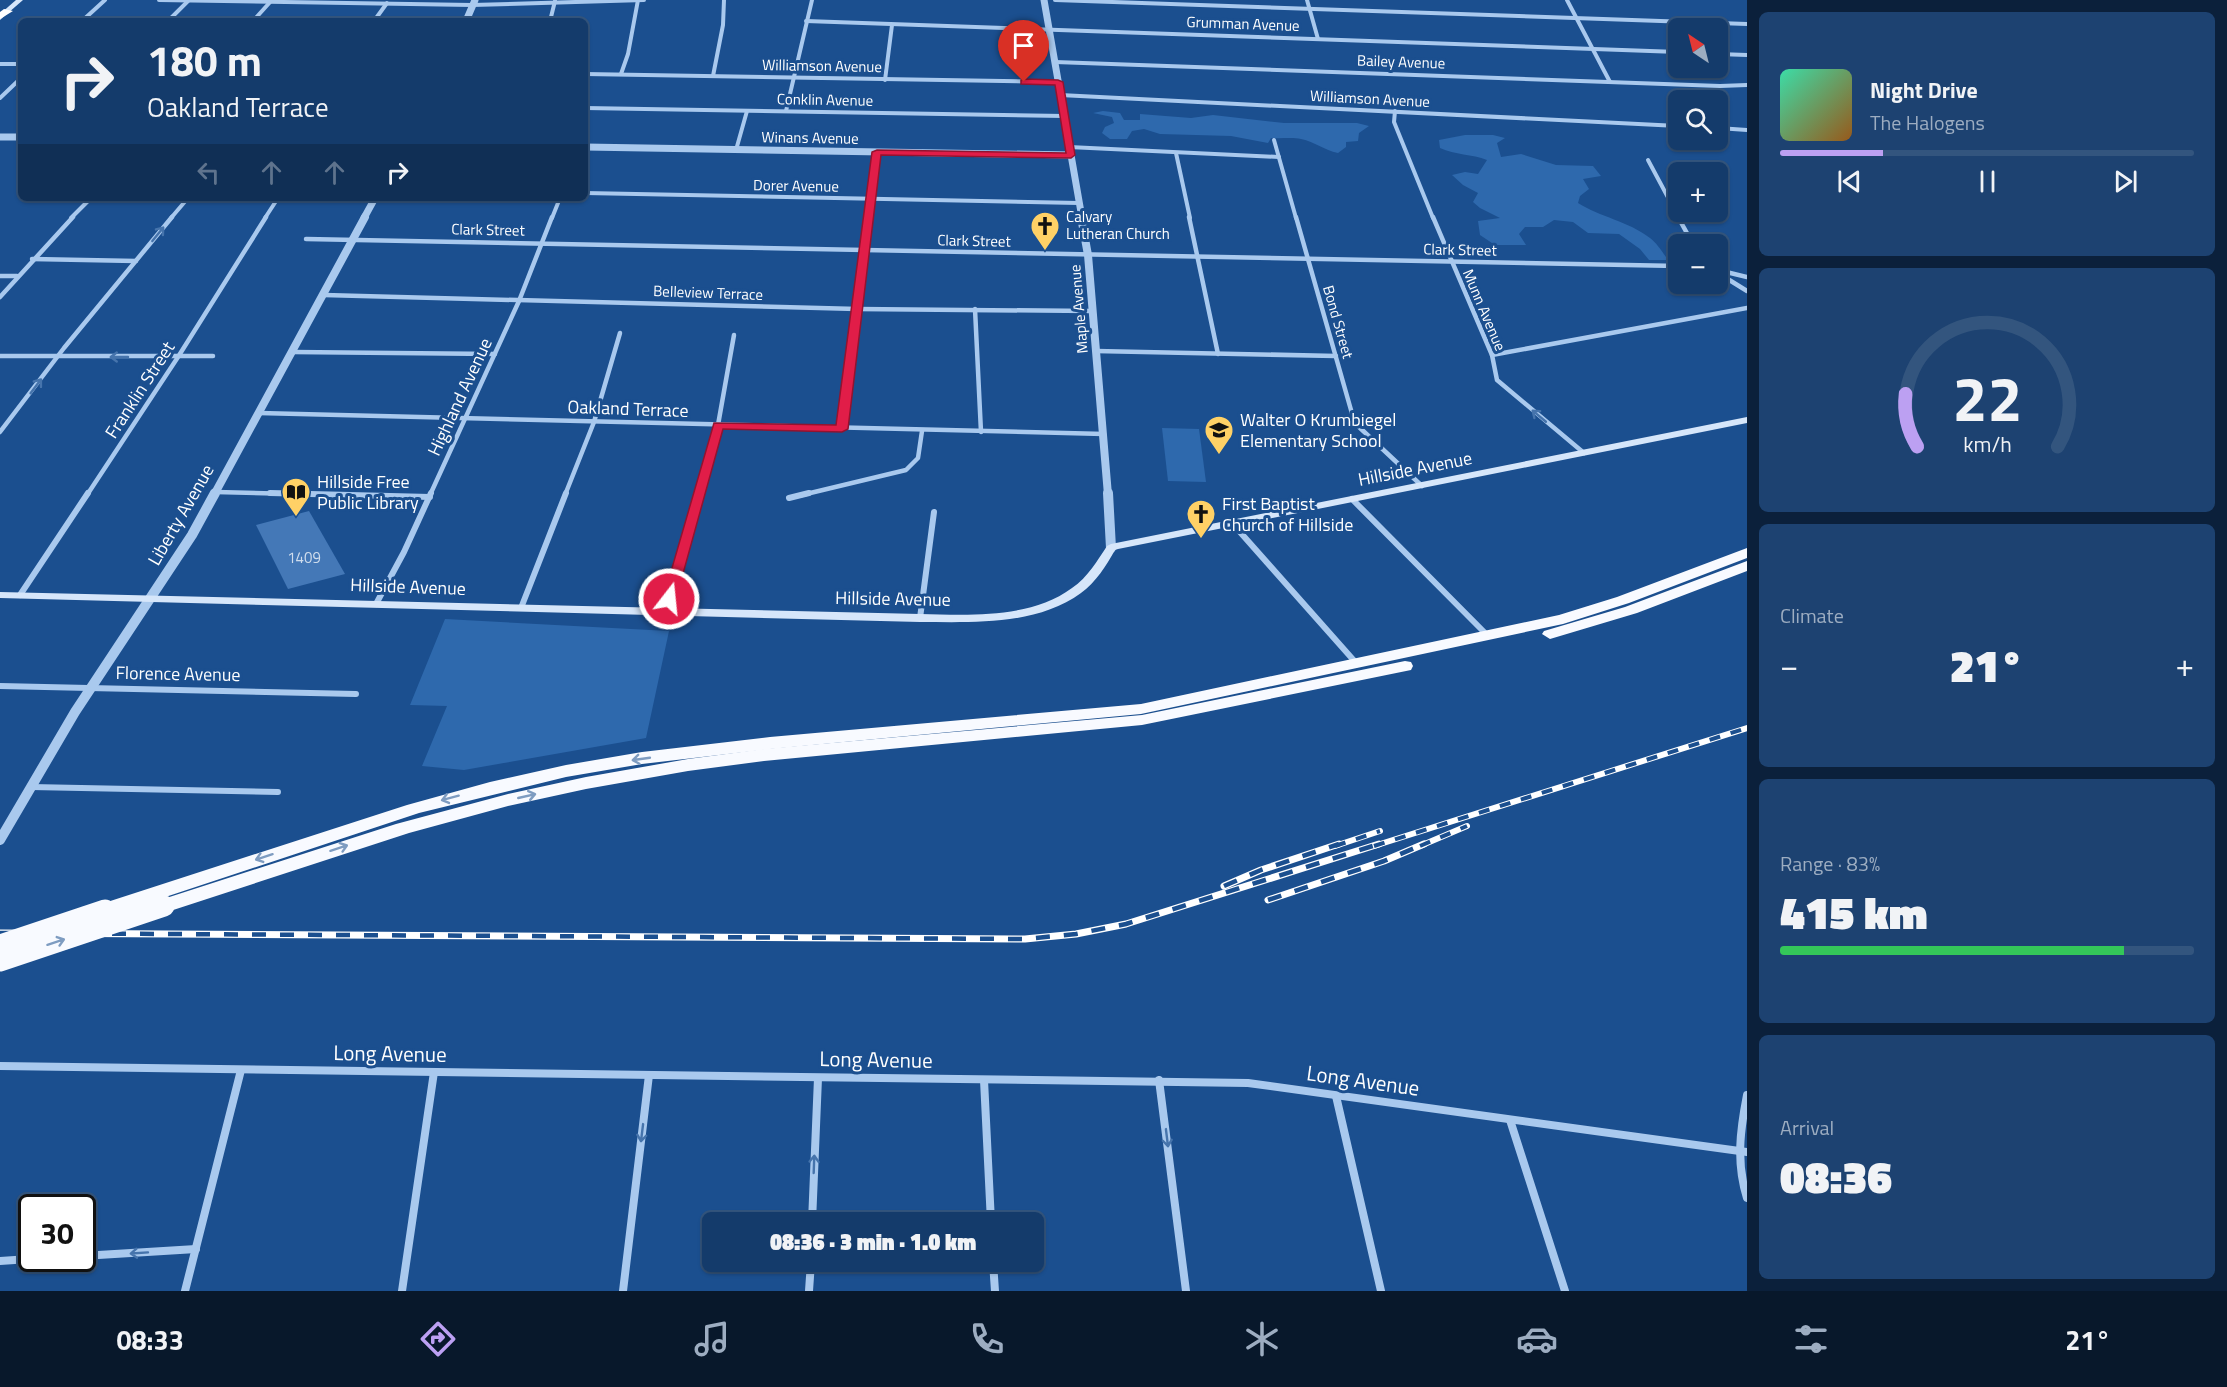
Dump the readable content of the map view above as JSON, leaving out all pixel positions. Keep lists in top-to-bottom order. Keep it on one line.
{"streets":{"main road":["Hillside Avenue"],"street":["Grumman Avenue","Bailey Avenue","Williamson Avenue","Conklin Avenue","Winans Avenue","Dorer Avenue","Clark Street","Belleview Terrace","Maple Avenue","Munn Avenue","Bond Street","Franklin Street","Highland Avenue","Oakland Terrace","Liberty Avenue","Florence Avenue","Long Avenue"]},"crossings":[["Grumman Avenue","Maple Avenue"],["Bailey Avenue","Maple Avenue"],["Williamson Avenue","Maple Avenue"],["Williamson Avenue","Munn Avenue"],["Conklin Avenue","Maple Avenue"],["Winans Avenue","Maple Avenue"],["Dorer Avenue","Maple Avenue"],["Clark Street","Maple Avenue"],["Clark Street","Munn Avenue"],["Clark Street","Bond Street"],["Clark Street","Highland Avenue"],["Clark Street","Liberty Avenue"],["Belleview Terrace","Maple Avenue"],["Belleview Terrace","Highland Avenue"],["Belleview Terrace","Liberty Avenue"],["Maple Avenue","Oakland Terrace"],["Maple Avenue","Hillside Avenue"],["Munn Avenue","Hillside Avenue"],["Bond Street","Hillside Avenue"],["Franklin Street","Hillside Avenue"],["Highland Avenue","Oakland Terrace"],["Highland Avenue","Hillside Avenue"],["Oakland Terrace","Liberty Avenue"],["Hillside Avenue","Liberty Avenue"],["Liberty Avenue","Florence Avenue"]],"places":{"church":["Calvary Lutheran Church","First Baptist Church of Hillside"],"school or university":["Walter O Krumbiegel Elementary School"],"library":["Hillside Free Public Library"]},"house_numbers":["1409"],"north":"top left","page":{"map_buttons":["+","−"],"turn":["180 m","Oakland Terrace"],"song":["Night Drive","The Halogens"],"tile":["Climate",["Range · 83%","415 km"],["Arrival","08:36"]],"heat":["−","21°","+"],"limit":"30","trip":"08:36 · 3 min · 1.0 km","tabs":["08:33","21°"],"gauge":["22","km/h"]}}
